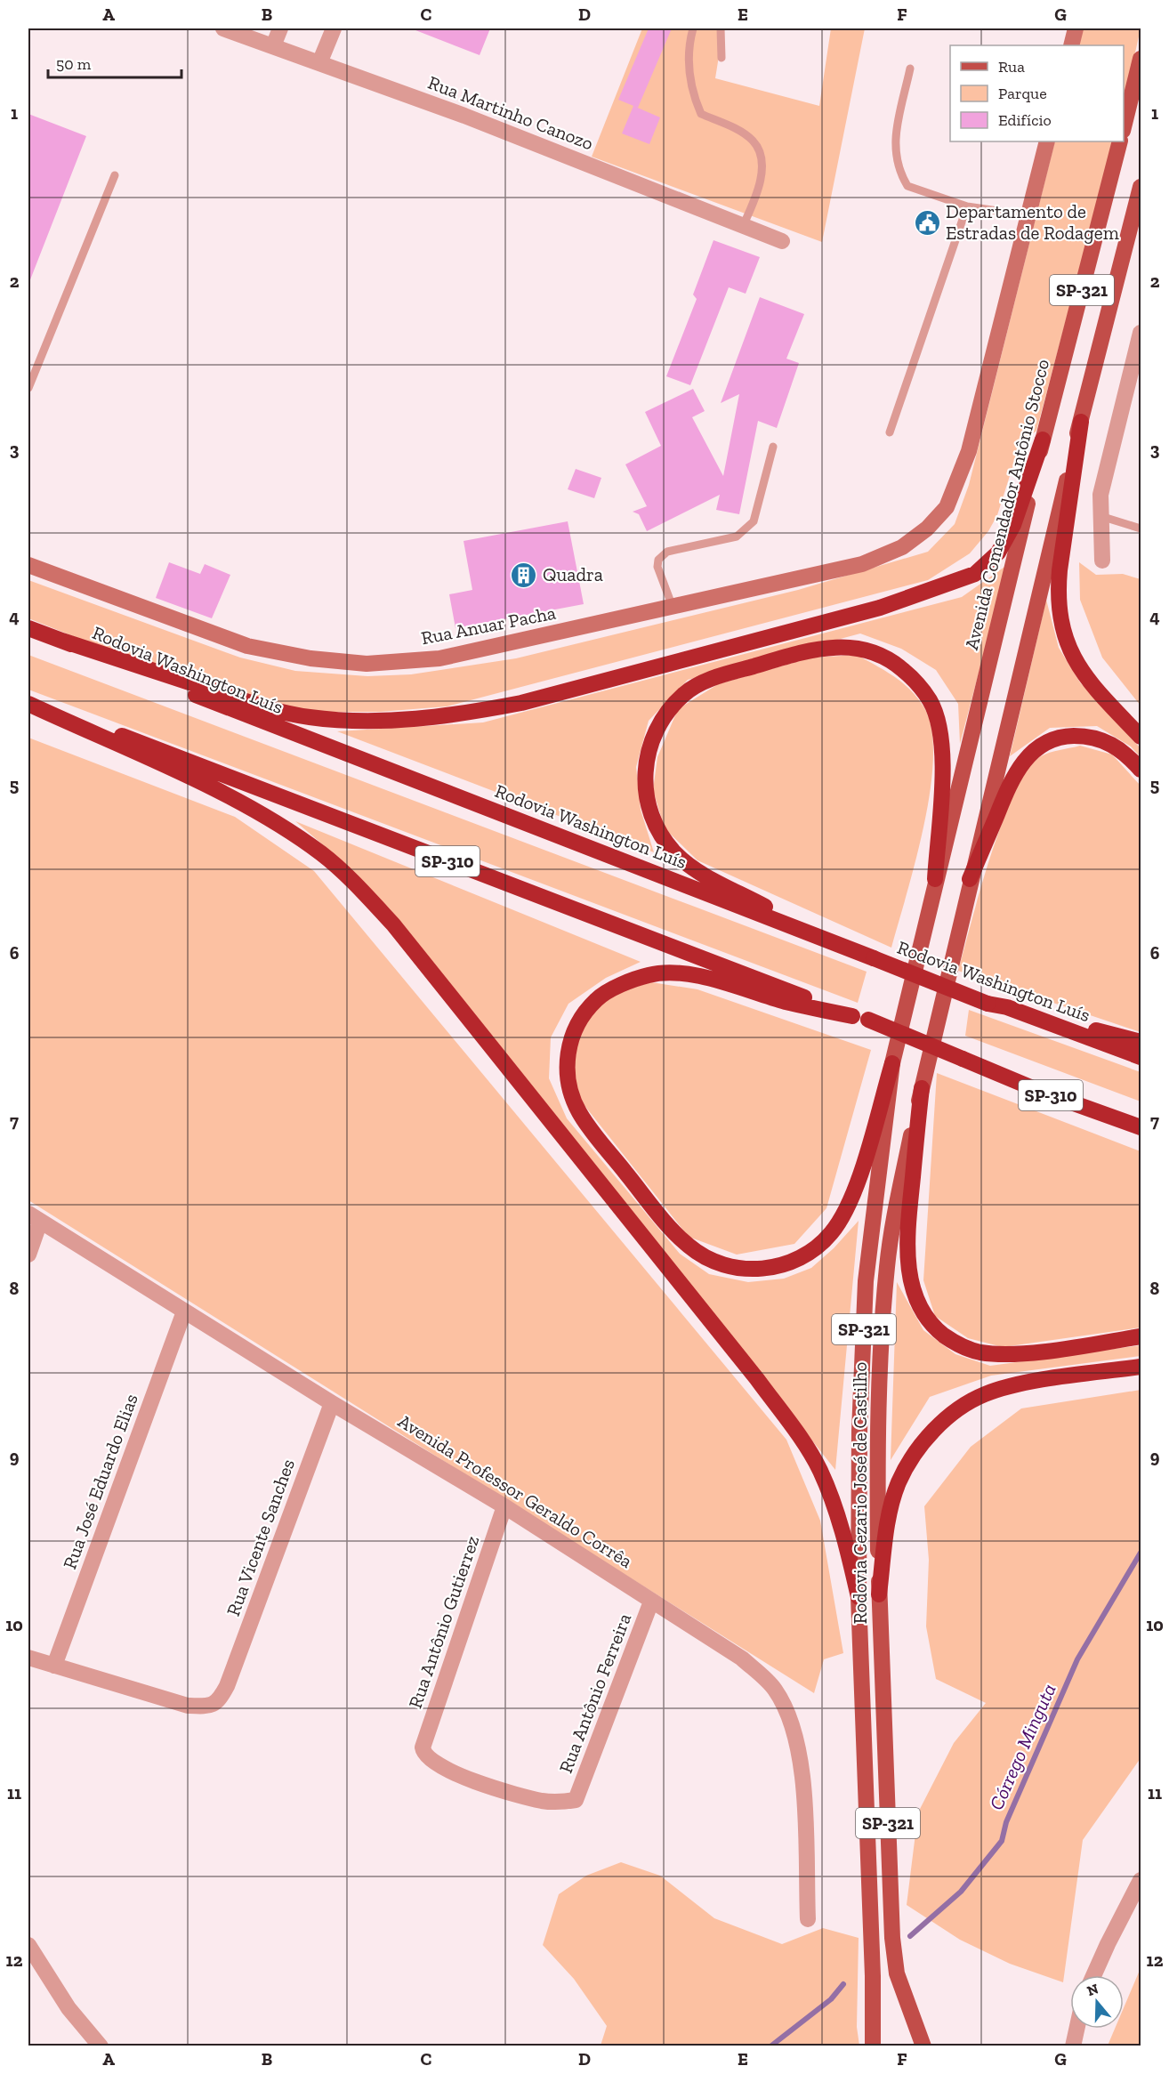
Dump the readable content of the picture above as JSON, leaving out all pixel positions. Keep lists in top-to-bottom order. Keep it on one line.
{"streets":{"highway":["Rodovia Washington Luís","SP-310"],"main road":["SP-321","Avenida Comendador Antônio Stocco","Rodovia Cezario José de Castilho"],"street":["Rua Martinho Canozo","Rua Anuar Pacha","Rua José Eduardo Elias","Avenida Professor Geraldo Corrêa","Rua Vicente Sanches","Rua Antônio Gutierrez","Rua Antônio Ferreira"]},"crossings":[["Avenida Comendador Antônio Stocco","Rodovia Cezario José de Castilho"],["Rua José Eduardo Elias","Avenida Professor Geraldo Corrêa"],["Rua José Eduardo Elias","Rua Vicente Sanches"],["Avenida Professor Geraldo Corrêa","Rua Vicente Sanches"],["Avenida Professor Geraldo Corrêa","Rua Antônio Gutierrez"],["Avenida Professor Geraldo Corrêa","Rua Antônio Ferreira"],["Rua Antônio Gutierrez","Rua Antônio Ferreira"]],"water":["Córrego Minguta"],"places":{"public building":["Departamento de Estradas de Rodagem"],"building":["Quadra"]},"legend":["Rua","Parque","Edifício"],"scale_bar":"50 m","north":"top","grid":{"columns":["A","B","C","D","E","F","G"],"rows":["1","2","3","4","5","6","7","8","9","10","11","12"]}}
